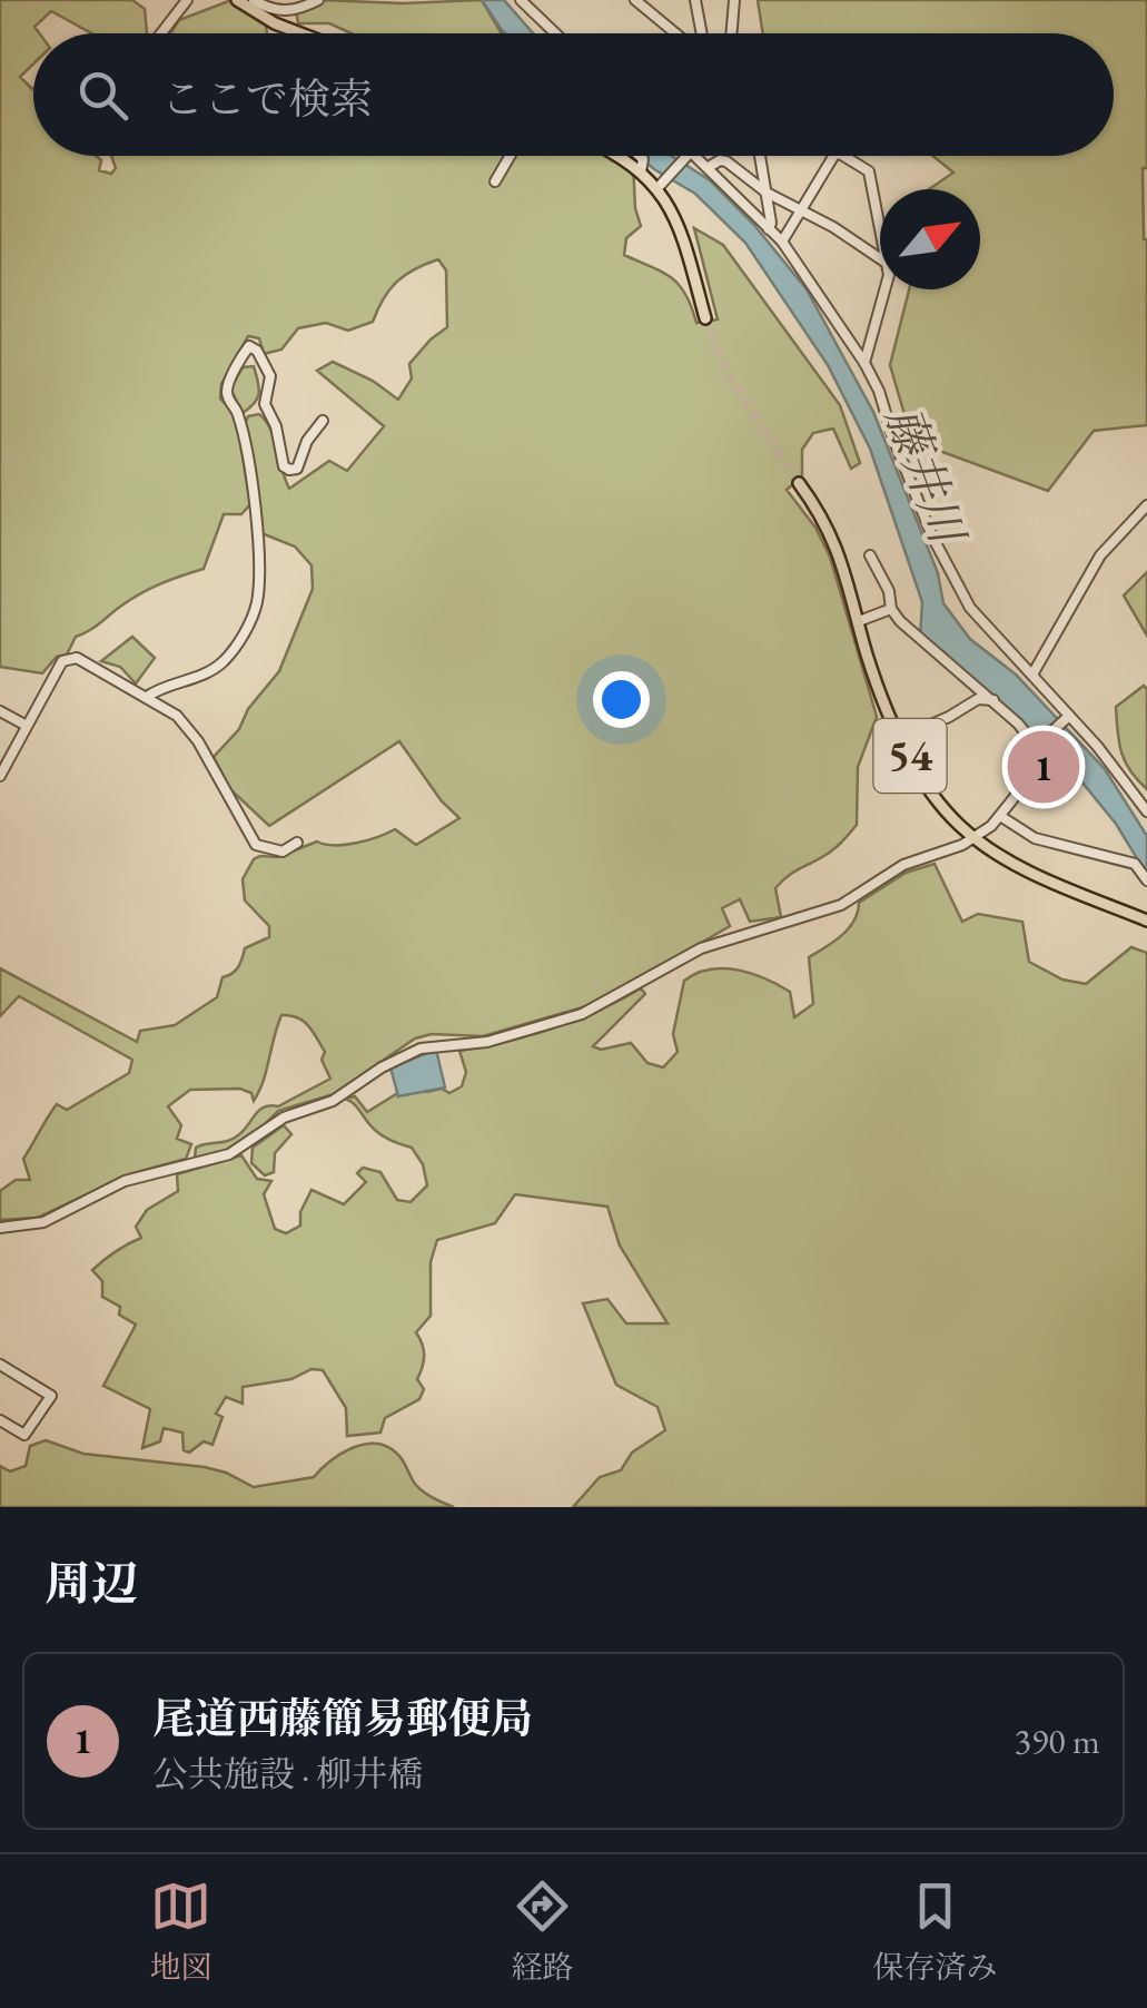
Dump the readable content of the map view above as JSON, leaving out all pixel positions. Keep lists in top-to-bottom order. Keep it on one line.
{"streets":{"main road":["54"]},"water":["藤井川"],"north":"top right","page":{"search":"ここで検索","pins":"1","heading":"周辺","list":[{"mark":"1","name":"尾道西藤簡易郵便局","note":"公共施設 · 柳井橋","value":"390 m"}],"nav":["地図","経路","保存済み"]}}
